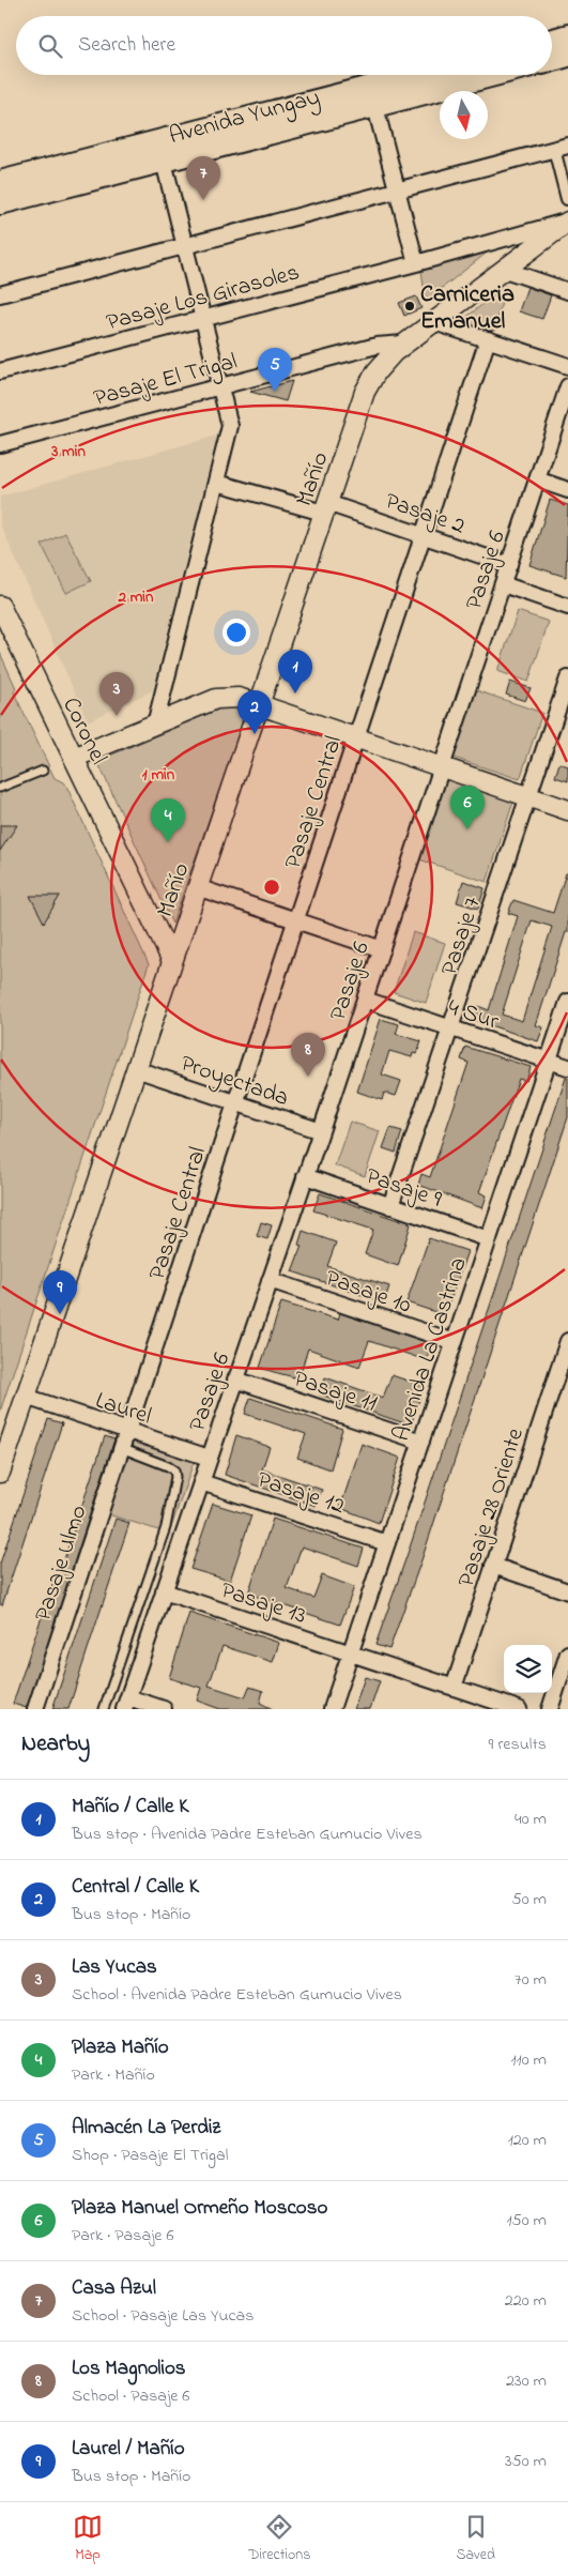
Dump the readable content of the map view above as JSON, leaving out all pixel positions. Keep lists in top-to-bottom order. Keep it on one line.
{"streets":{"main road":["Avenida Yungay"],"street":["Pasaje Los Girasoles","Pasaje El Trigal","Mañío","Pasaje 2","Pasaje 6","Coronel","Pasaje Central","Pasaje 7","4 Sur","Proyectada","Pasaje 9","Pasaje 10","Avenida La Castrina","Pasaje 11","Laurel","Pasaje 12","Pasaje 28 Oriente","Pasaje Ulmo","Pasaje 13"]},"crossings":[["Pasaje Los Girasoles","Mañío"],["Pasaje El Trigal","Mañío"],["Mañío","Pasaje 2"],["Mañío","Coronel"],["Mañío","Proyectada"],["Mañío","Laurel"],["Pasaje 2","Pasaje 6"],["Pasaje 2","Pasaje Central"],["Pasaje 6","4 Sur"],["Pasaje 6","Proyectada"],["Pasaje 6","Pasaje 9"],["Pasaje 6","Pasaje 10"],["Pasaje 6","Pasaje 11"],["Pasaje 6","Laurel"],["Pasaje 6","Pasaje 12"],["Pasaje 6","Pasaje 13"],["Pasaje Central","Proyectada"],["Pasaje Central","Laurel"],["Pasaje Central","Pasaje Ulmo"],["Pasaje 7","4 Sur"],["Pasaje 7","Pasaje 9"],["4 Sur","Avenida La Castrina"],["Pasaje 9","Avenida La Castrina"],["Pasaje 10","Avenida La Castrina"],["Avenida La Castrina","Pasaje 11"],["Avenida La Castrina","Pasaje 12"],["Avenida La Castrina","Pasaje 13"],["Laurel","Pasaje Ulmo"],["Pasaje 28 Oriente","Pasaje 13"]],"places":["Carniceria Emanuel"],"north":"bottom","page":{"search":"Search here","pins":["7","5","1","3","2","6","4","8","9"],"heading":["Nearby","9 results"],"list":[{"mark":"1","name":"Mañío / Calle K","note":"Bus stop · Avenida Padre Esteban Gumucio Vives","value":"40 m"},{"mark":"2","name":"Central / Calle K","note":"Bus stop · Mañío","value":"50 m"},{"mark":"3","name":"Las Yucas","note":"School · Avenida Padre Esteban Gumucio Vives","value":"70 m"},{"mark":"4","name":"Plaza Mañío","note":"Park · Mañío","value":"110 m"},{"mark":"5","name":"Almacén La Perdiz","note":"Shop · Pasaje El Trigal","value":"120 m"},{"mark":"6","name":"Plaza Manuel Ormeño Moscoso","note":"Park · Pasaje 6","value":"150 m"},{"mark":"7","name":"Casa Azul","note":"School · Pasaje Las Yucas","value":"220 m"},{"mark":"8","name":"Los Magnolios","note":"School · Pasaje 6","value":"230 m"},{"mark":"9","name":"Laurel / Mañío","note":"Bus stop · Mañío","value":"350 m"}],"nav":["Map","Directions","Saved"]},"rings":["3 min","2 min","1 min"]}
